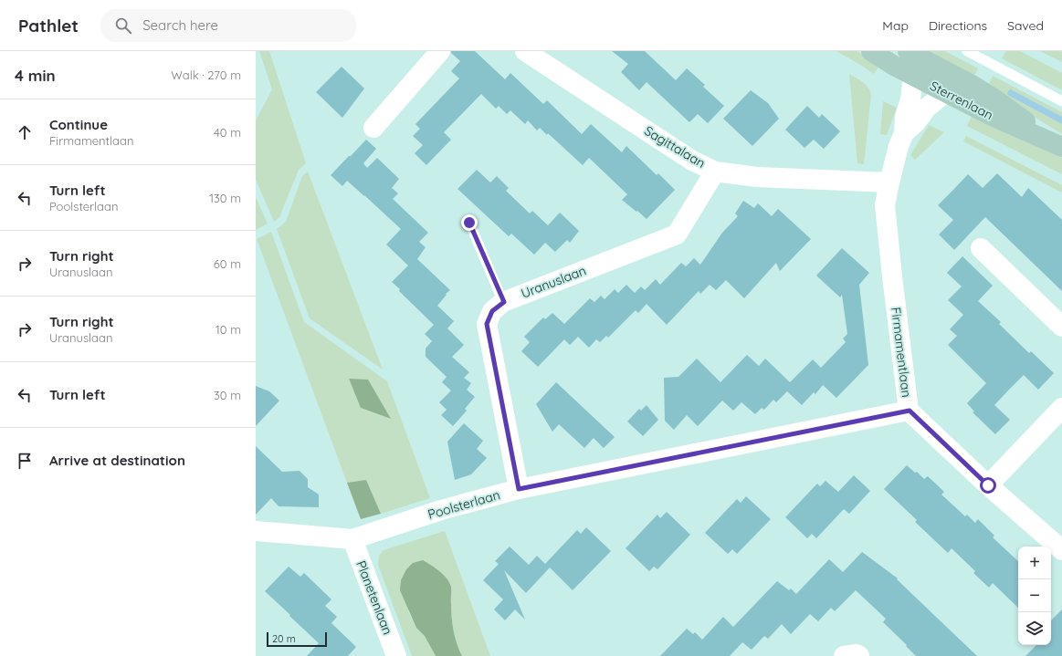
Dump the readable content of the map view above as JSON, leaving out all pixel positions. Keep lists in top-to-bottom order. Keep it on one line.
{"streets":{"main road":["Sterrenlaan"],"street":["Sagittalaan","Uranuslaan","Firmamentlaan","Poolsterlaan","Planetenlaan"]},"crossings":[["Sterrenlaan","Firmamentlaan"],["Sagittalaan","Uranuslaan"],["Sagittalaan","Firmamentlaan"],["Uranuslaan","Poolsterlaan"],["Firmamentlaan","Poolsterlaan"],["Poolsterlaan","Planetenlaan"]],"scale_bar":"20 m","page":{"header":"Pathlet","search":"Search here","nav":["Map","Directions","Saved"],"heading":["4 min","Walk · 270 m"],"list":[["Continue","Firmamentlaan","40 m"],["Turn left","Poolsterlaan","130 m"],["Turn right","Uranuslaan","60 m"],["Turn right","Uranuslaan","10 m"],["Turn left","30 m"],"Arrive at destination"],"map_buttons":["+","−"],"scale":"20 m"}}
